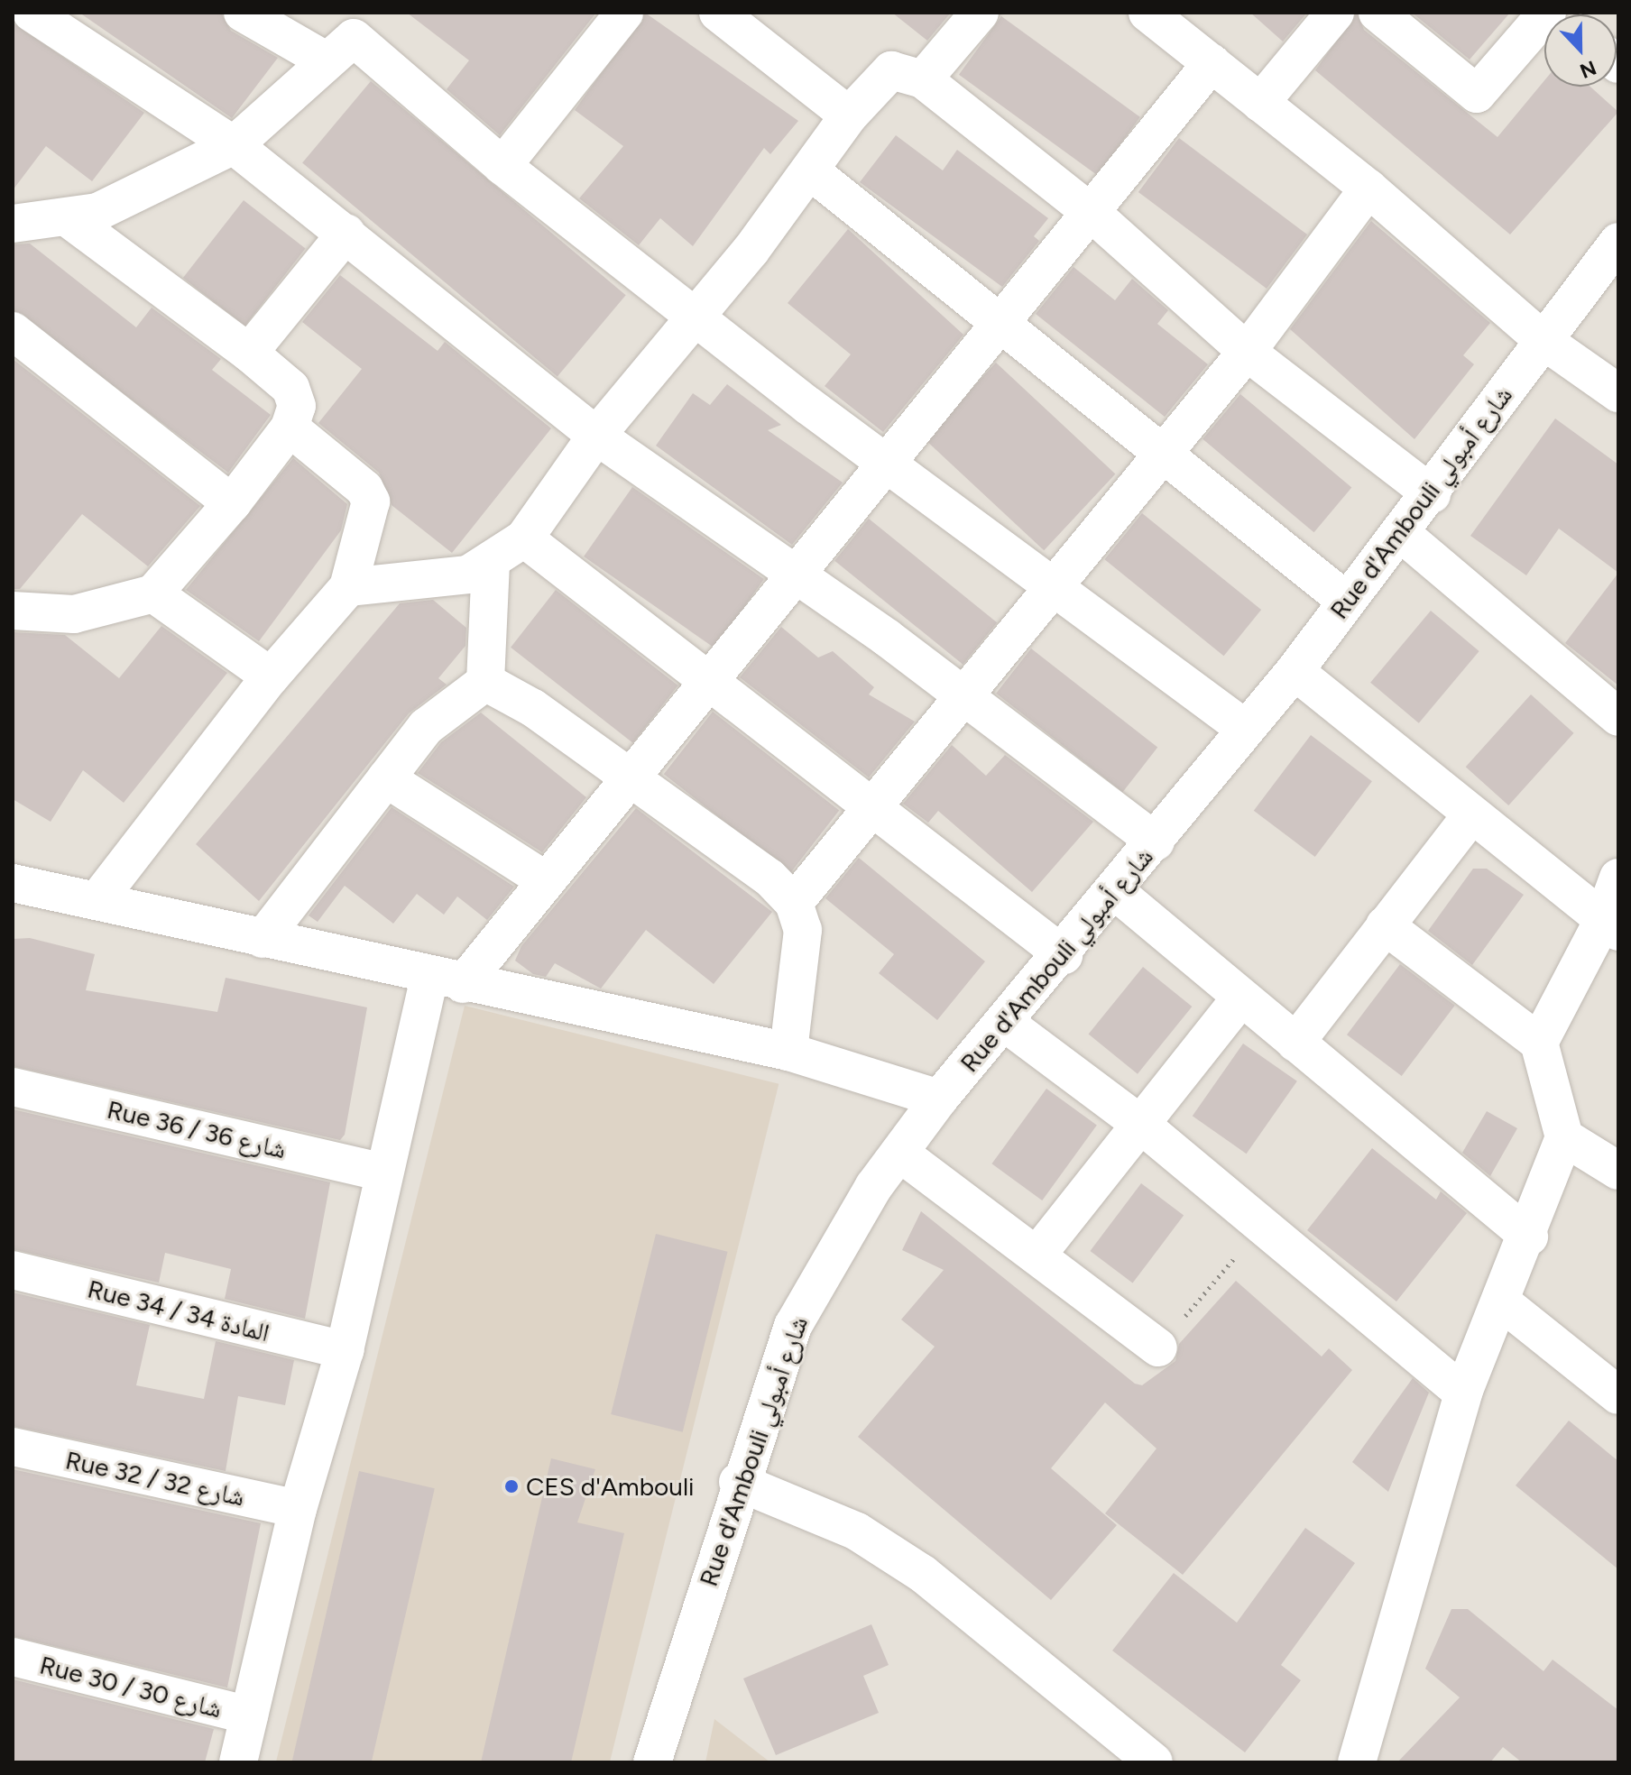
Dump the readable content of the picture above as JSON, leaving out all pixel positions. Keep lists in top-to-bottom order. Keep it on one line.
{"streets":{"street":["Rue d'Ambouli شارع أمبولي","Rue 36 / شارع 36","Rue 34 / المادة 34","Rue 32 / شارع 32","Rue 30 / شارع 30"]},"places":["CES d'Ambouli"],"north":"bottom"}
